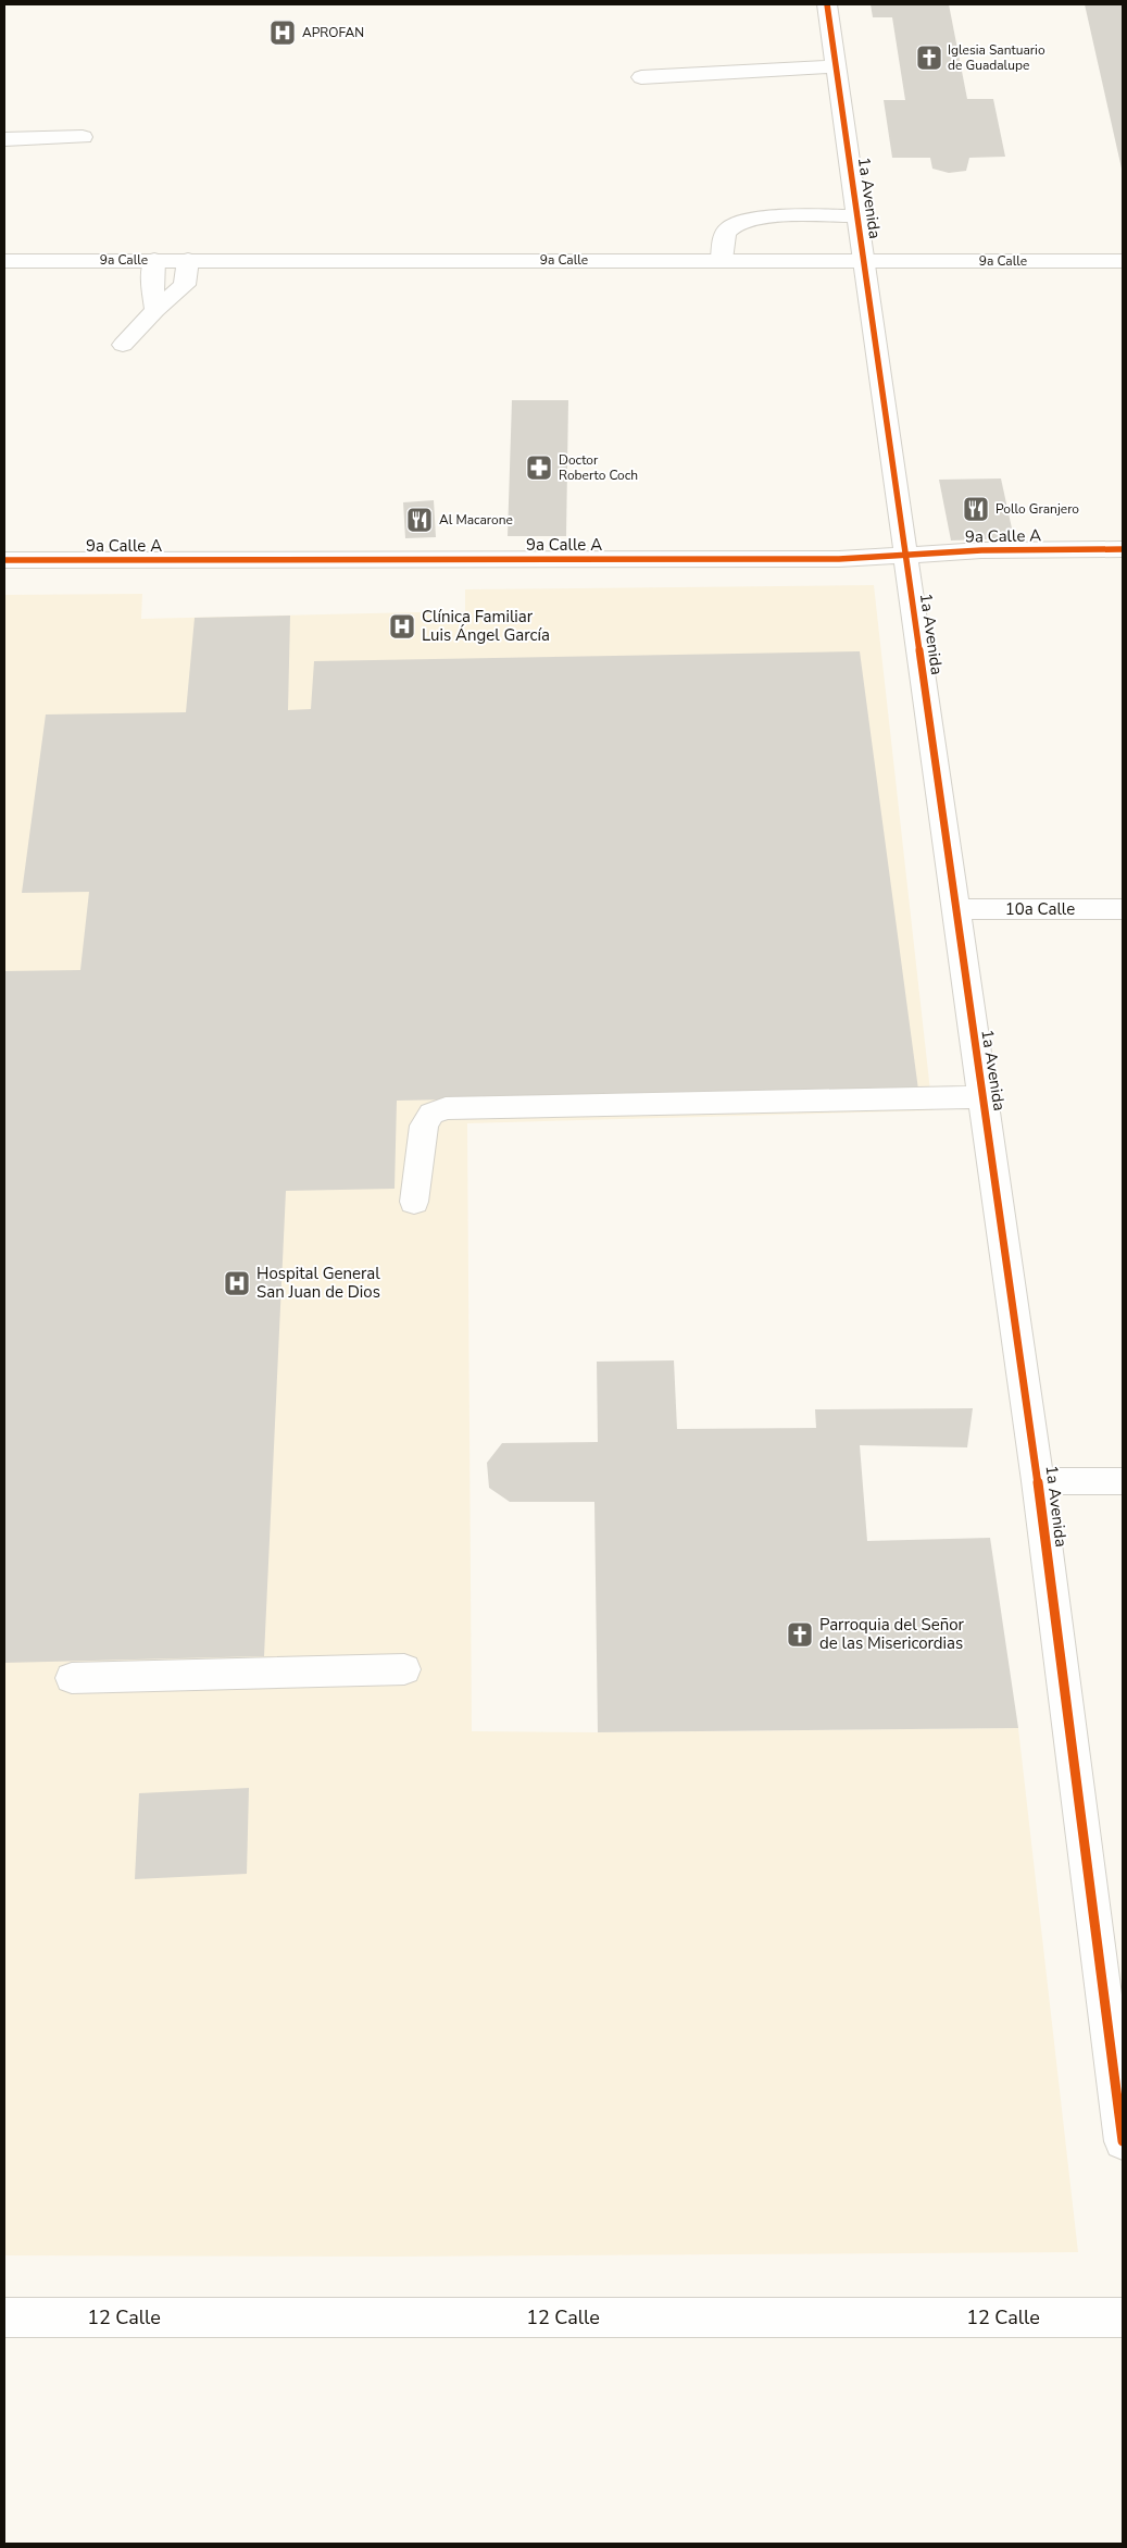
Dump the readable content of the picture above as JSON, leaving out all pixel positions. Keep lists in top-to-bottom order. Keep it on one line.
{"streets":{"street":["1a Avenida","9a Calle","9a Calle A","10a Calle","12 Calle"]},"crossings":[["1a Avenida","9a Calle"],["1a Avenida","9a Calle A"],["1a Avenida","10a Calle"]],"places":{"hospital":["APROFAN","Clínica Familiar Luis Ángel García","Hospital General San Juan de Dios"],"church":["Iglesia Santuario de Guadalupe","Parroquia del Señor de las Misericordias"],"pharmacy":["Doctor Roberto Coch"],"restaurant":["Pollo Granjero","Al Macarone"]}}
